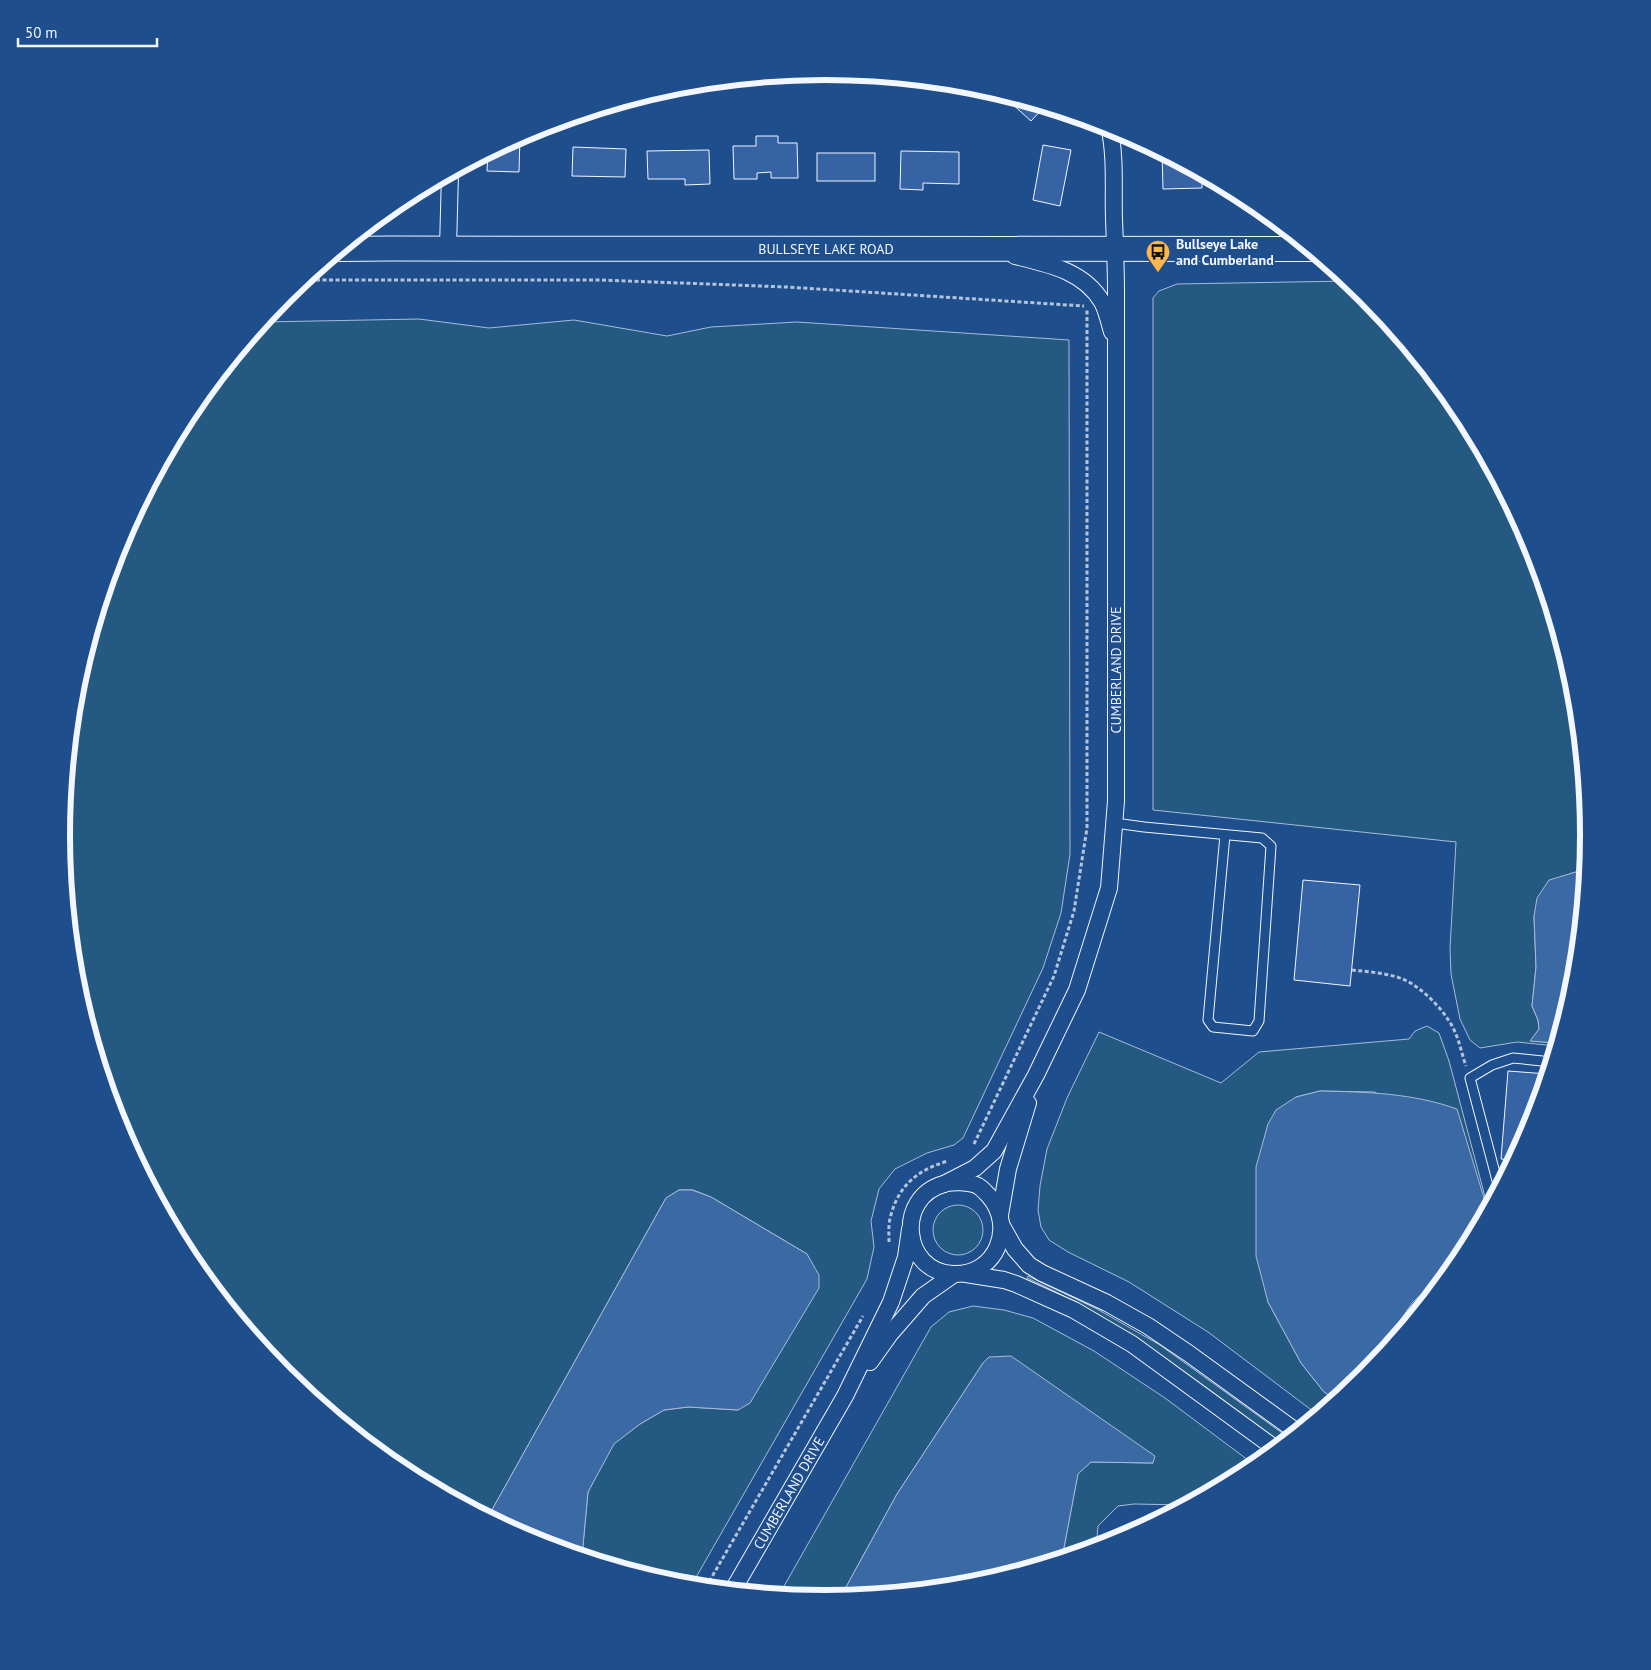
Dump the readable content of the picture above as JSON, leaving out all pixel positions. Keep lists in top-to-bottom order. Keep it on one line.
{"streets":{"street":["BULLSEYE LAKE ROAD","CUMBERLAND DRIVE"]},"crossings":[["BULLSEYE LAKE ROAD","CUMBERLAND DRIVE"]],"places":{"bus stop":["Bullseye Lake and Cumberland"]},"scale_bar":"50 m"}
